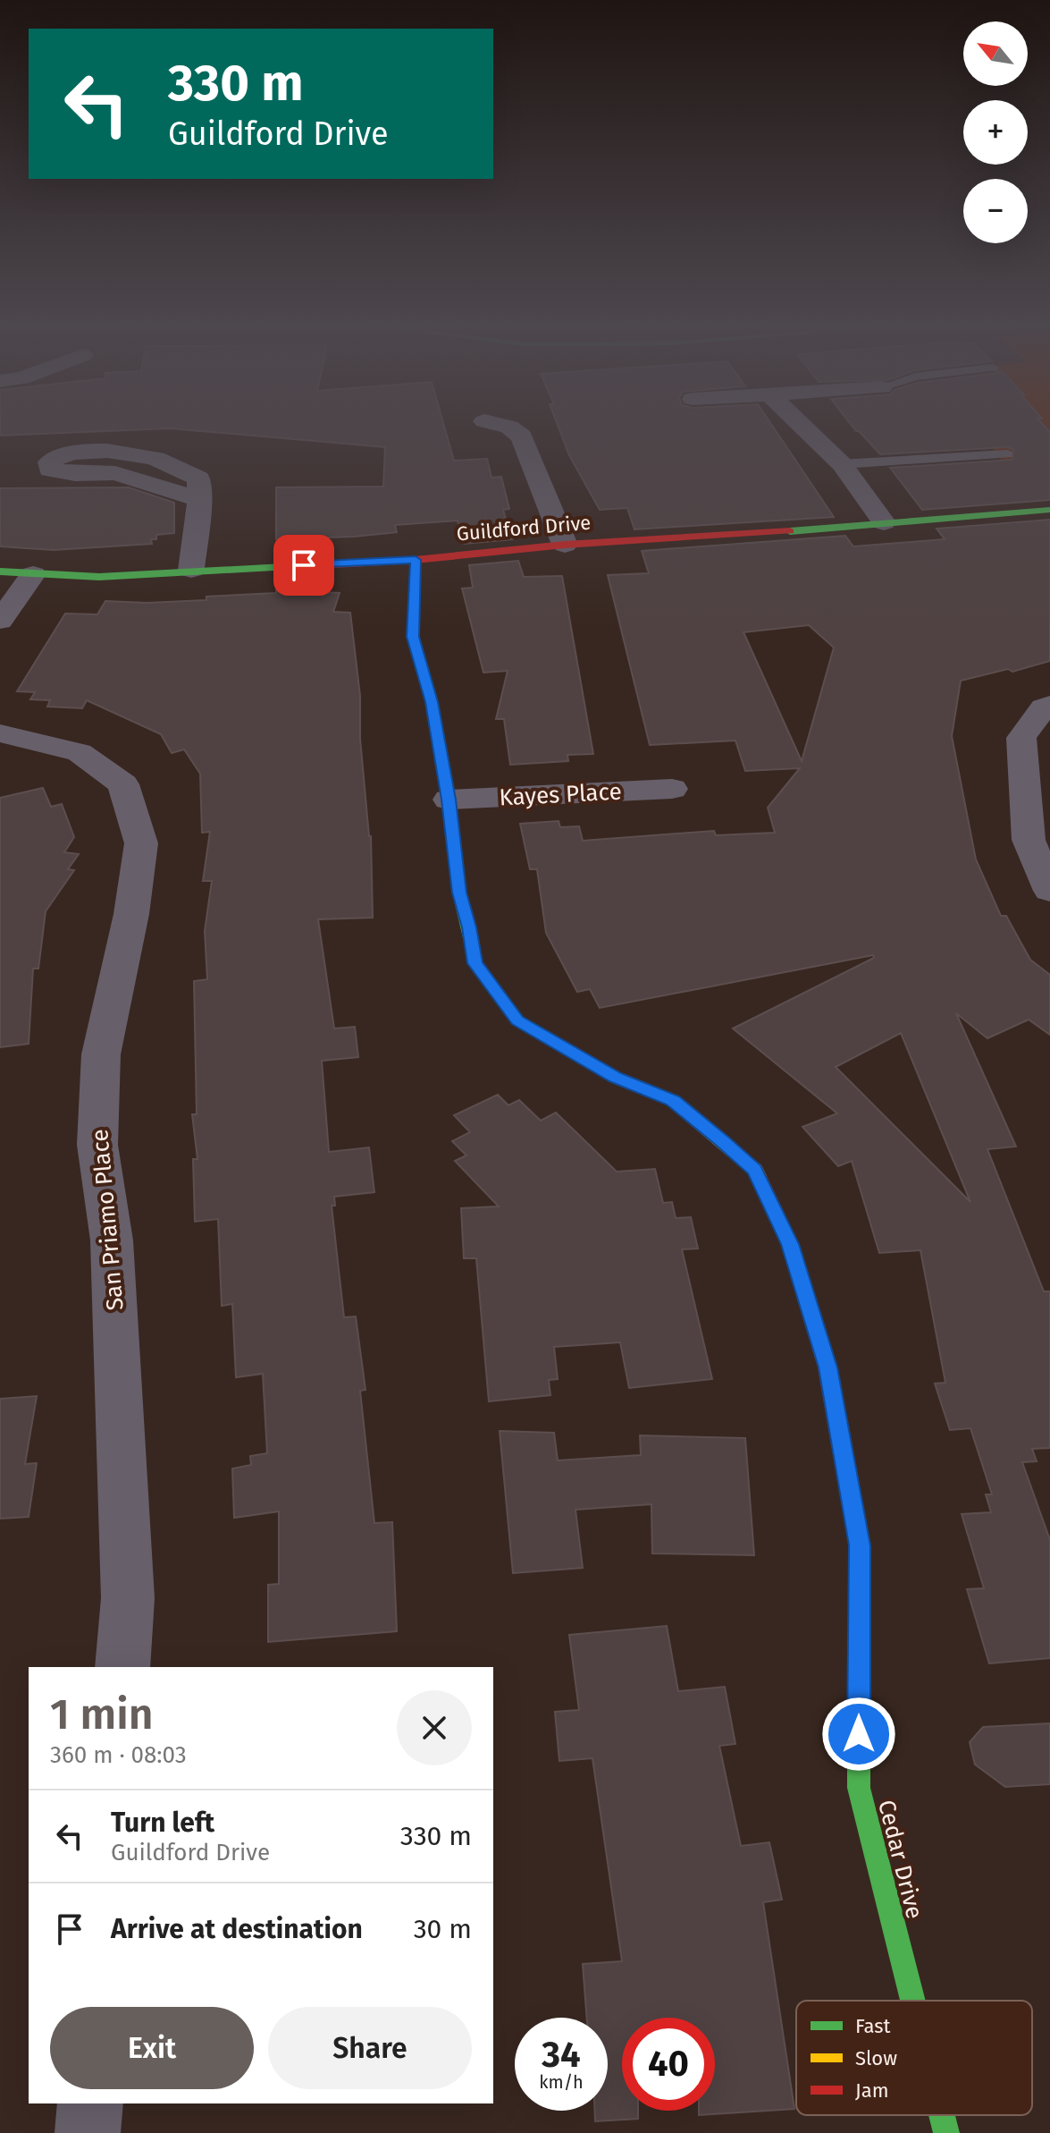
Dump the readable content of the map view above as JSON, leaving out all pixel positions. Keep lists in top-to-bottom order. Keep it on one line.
{"streets":{"street":["Guildford Drive","Kayes Place","San Priamo Place","Cedar Drive"]},"crossings":[["Guildford Drive","Cedar Drive"],["Kayes Place","Cedar Drive"]],"legend":["Fast","Slow","Jam"],"north":"top left","page":{"map_buttons":["+","−"],"turn":["330 m","Guildford Drive"],"heading":["1 min","360 m · 08:03"],"list":[{"name":"Turn left","note":"Guildford Drive","value":"330 m"},{"name":"Arrive at destination","value":"30 m"}],"buttons":["Exit","Share"],"speed":"34 km/h","limit":"40"}}
